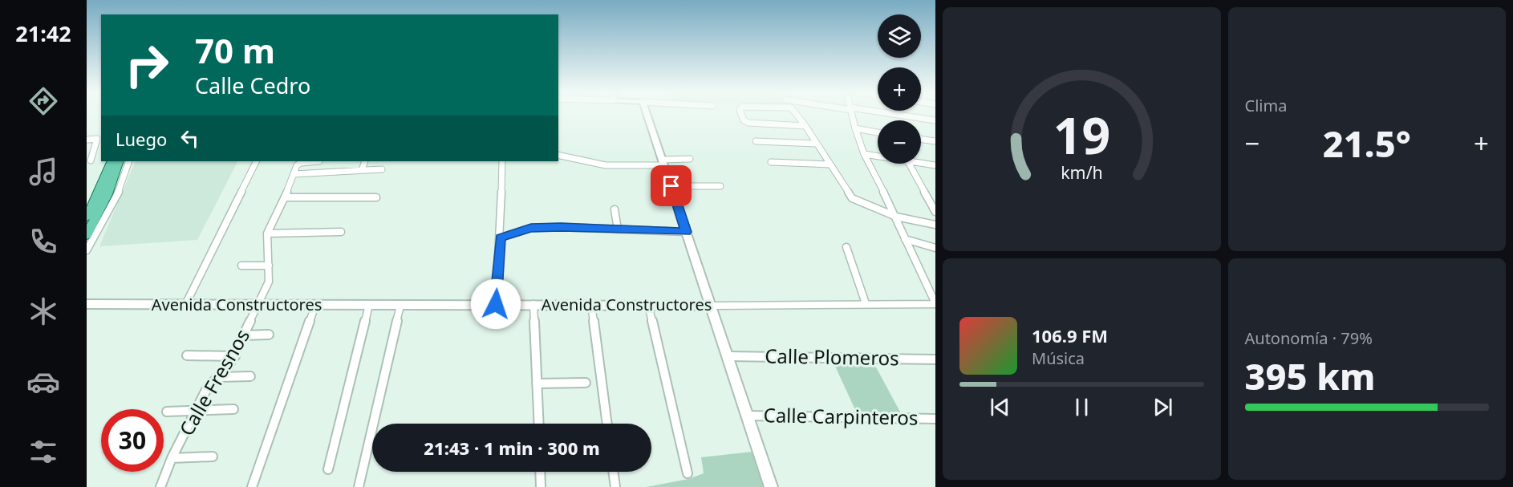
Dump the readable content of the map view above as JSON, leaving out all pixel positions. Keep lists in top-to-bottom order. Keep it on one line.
{"streets":{"street":["Avenida Constructores","Calle Plomeros","Calle Fresnos","Calle Carpinteros"]},"crossings":[["Avenida Constructores","Calle Fresnos"]],"page":{"tabs":"21:42","tile":["Clima",["Autonomía · 79%","395 km"]],"map_buttons":["+","−"],"turn":["70 m","Calle Cedro"],"then":"Luego","heat":["−","21.5°","+"],"song":["106.9 FM","Música"],"limit":"30","trip":"21:43 · 1 min · 300 m","gauge":["19","km/h"]}}
